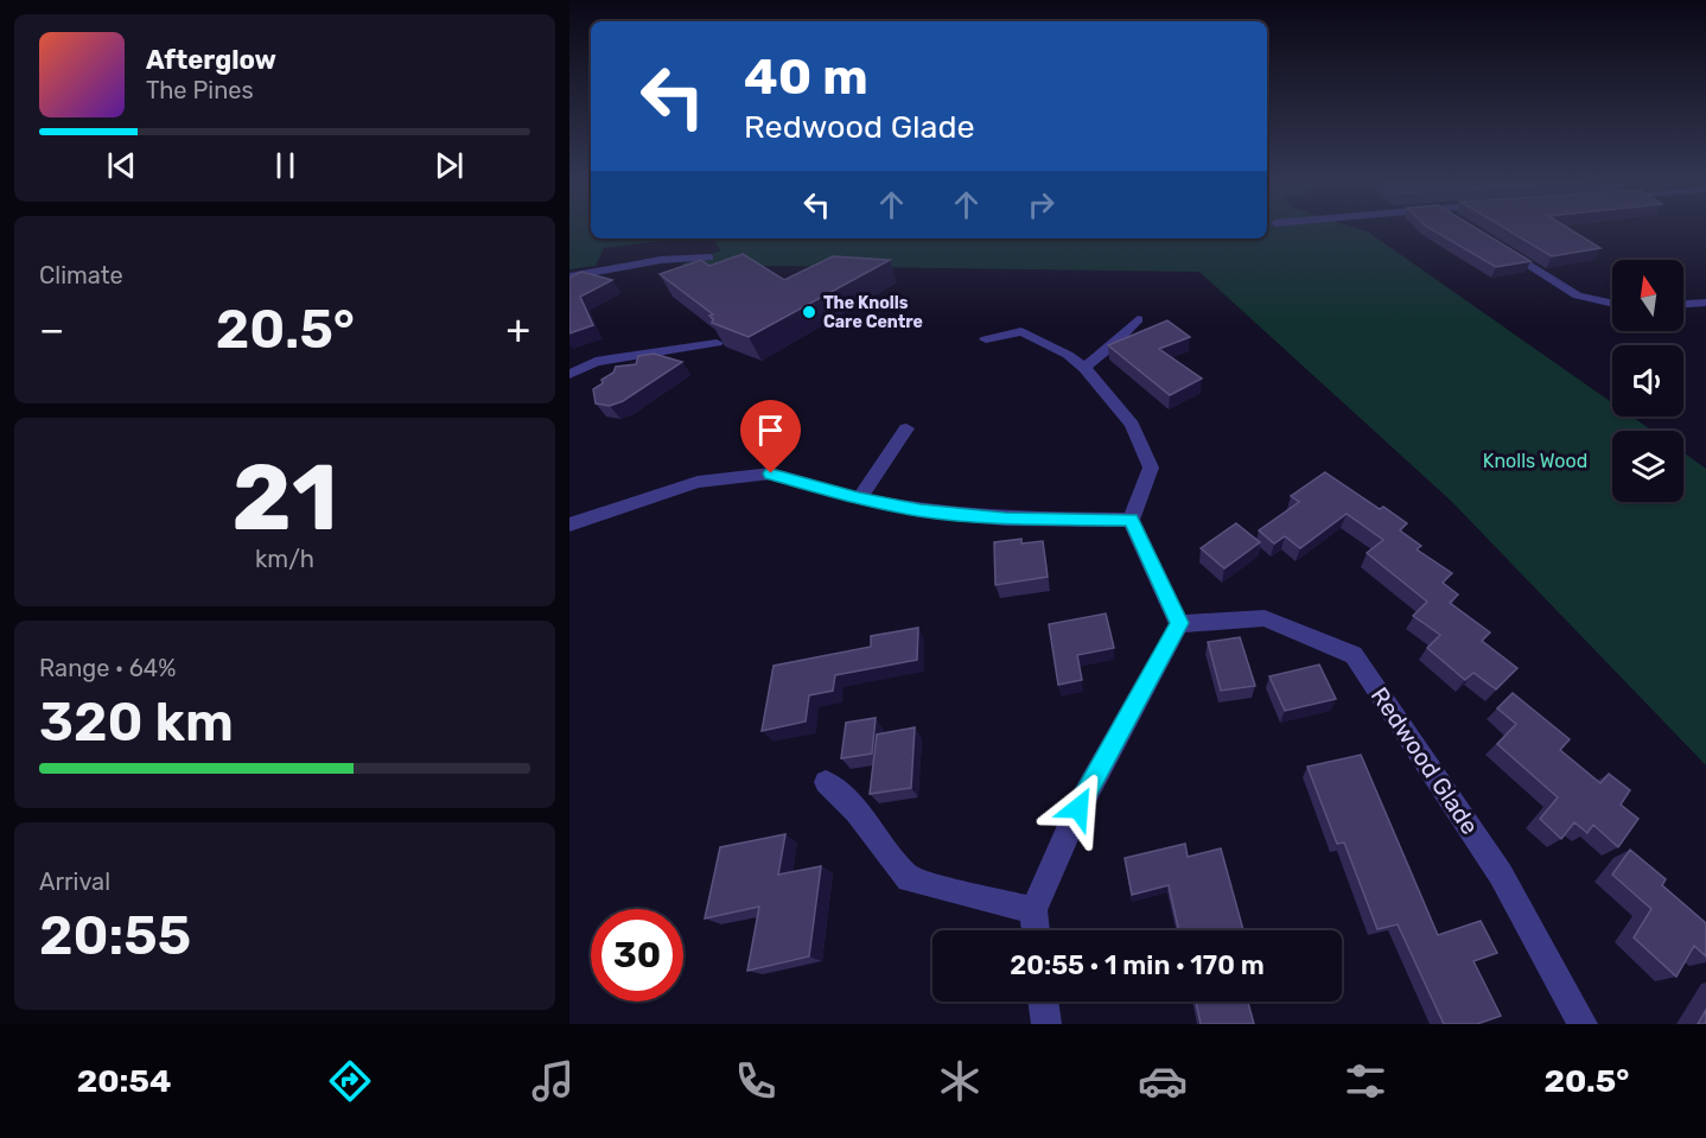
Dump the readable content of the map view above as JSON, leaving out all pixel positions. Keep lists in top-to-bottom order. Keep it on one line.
{"streets":{"street":["Redwood Glade"]},"parks":["Knolls Wood"],"places":["The Knolls Care Centre"],"north":"top","page":{"turn":["40 m","Redwood Glade"],"song":["Afterglow","The Pines"],"tile":["Climate",["21","km/h"],["Range · 64%","320 km"],["Arrival","20:55"]],"heat":["−","20.5°","+"],"limit":"30","trip":"20:55 · 1 min · 170 m","tabs":["20:54","20.5°"]}}
